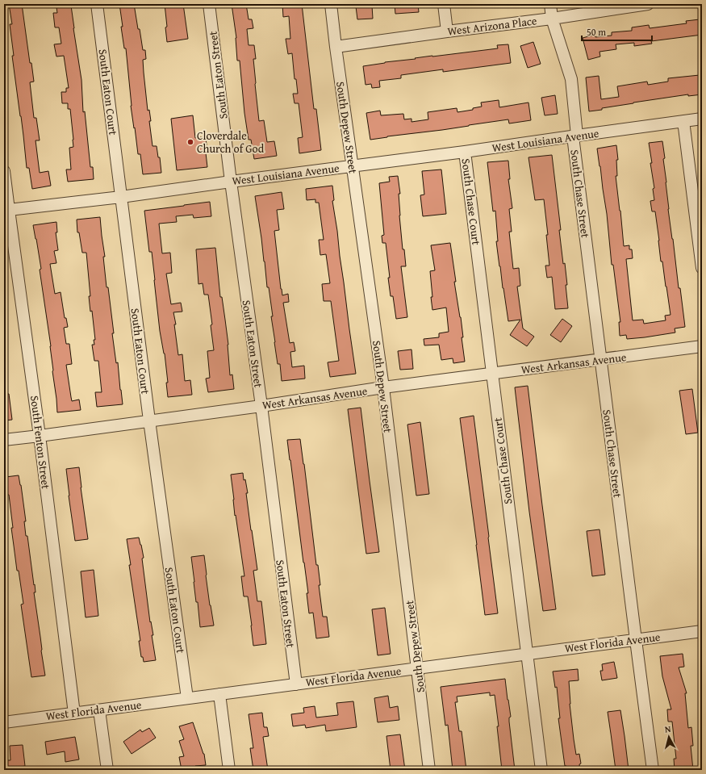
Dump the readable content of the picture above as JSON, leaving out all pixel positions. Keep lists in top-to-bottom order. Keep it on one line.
{"streets":{"street":["West Arizona Place","South Eaton Street","South Eaton Court","South Depew Street","West Louisiana Avenue","South Chase Street","South Chase Court","West Arkansas Avenue","South Fenton Street","West Florida Avenue"]},"crossings":[["West Arizona Place","South Depew Street"],["West Arizona Place","South Chase Street"],["South Eaton Street","West Louisiana Avenue"],["South Eaton Street","West Arkansas Avenue"],["South Eaton Street","West Florida Avenue"],["South Eaton Court","West Louisiana Avenue"],["South Eaton Court","West Arkansas Avenue"],["South Eaton Court","West Florida Avenue"],["South Depew Street","West Louisiana Avenue"],["South Depew Street","West Arkansas Avenue"],["South Depew Street","West Florida Avenue"],["West Louisiana Avenue","South Chase Street"],["West Louisiana Avenue","South Chase Court"],["West Louisiana Avenue","South Fenton Street"],["South Chase Street","West Arkansas Avenue"],["South Chase Street","West Florida Avenue"],["South Chase Court","West Arkansas Avenue"],["South Chase Court","West Florida Avenue"],["West Arkansas Avenue","South Fenton Street"],["South Fenton Street","West Florida Avenue"]],"places":["Cloverdale Church of God"],"scale_bar":"50 m","north":"top"}
